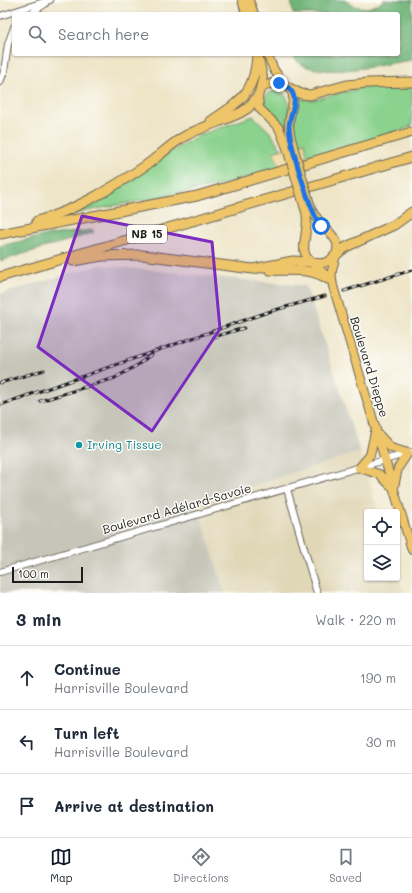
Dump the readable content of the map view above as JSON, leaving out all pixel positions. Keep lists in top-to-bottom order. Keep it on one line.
{"streets":{"highway":["NB 15"],"main road":["Boulevard Dieppe"],"street":["Boulevard Adélard-Savoie"]},"crossings":[["Boulevard Dieppe","Boulevard Adélard-Savoie"]],"places":["Irving Tissue"],"scale_bar":"100 m","page":{"search":"Search here","scale":"100 m","heading":["3 min","Walk · 220 m"],"list":[["Continue","Harrisville Boulevard","190 m"],["Turn left","Harrisville Boulevard","30 m"],"Arrive at destination"],"nav":["Map","Directions","Saved"]}}
